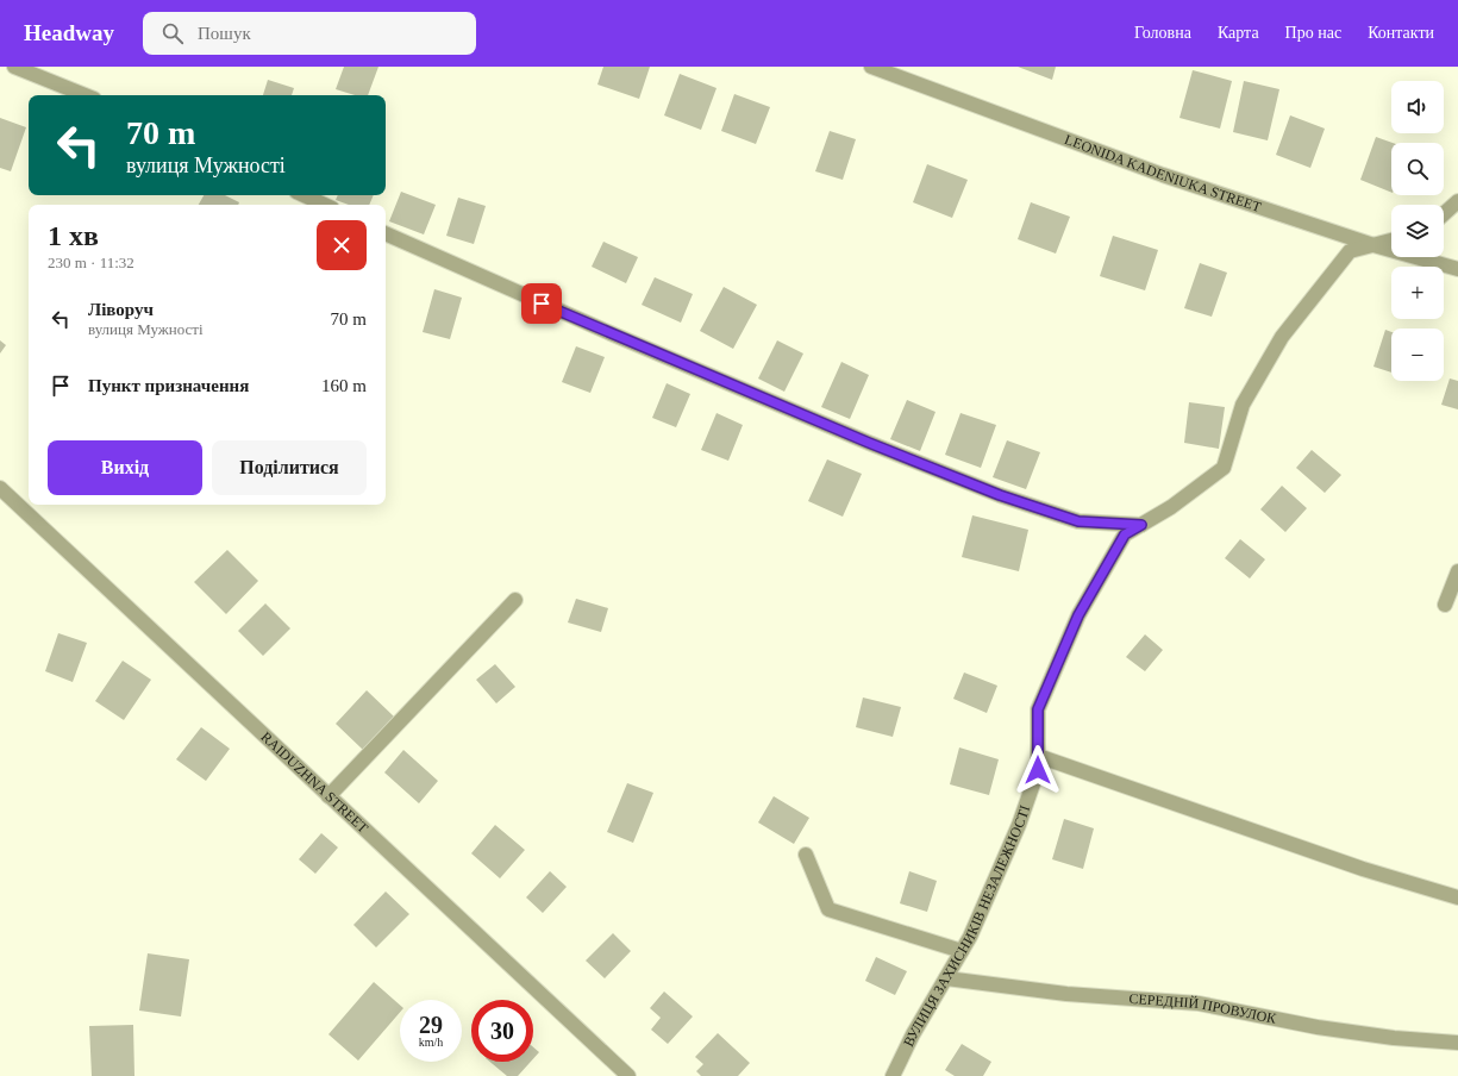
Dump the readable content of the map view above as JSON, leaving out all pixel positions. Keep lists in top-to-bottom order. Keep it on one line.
{"streets":{"street":["LEONIDA KADENIUKA STREET","RAIDUZHNA STREET","ВУЛИЦЯ ЗАХИСНИКІВ НЕЗАЛЕЖНОСТІ","СЕРЕДНІЙ ПРОВУЛОК"]},"crossings":[["LEONIDA KADENIUKA STREET","ВУЛИЦЯ ЗАХИСНИКІВ НЕЗАЛЕЖНОСТІ"],["ВУЛИЦЯ ЗАХИСНИКІВ НЕЗАЛЕЖНОСТІ","СЕРЕДНІЙ ПРОВУЛОК"]],"page":{"header":"Headway","search":"Пошук","nav":["Головна","Карта","Про нас","Контакти"],"map_buttons":["+","−"],"turn":["70 m","вулиця Мужності"],"heading":["1 хв","230 m · 11:32"],"list":[{"name":"Ліворуч","note":"вулиця Мужності","value":"70 m"},{"name":"Пункт призначення","value":"160 m"}],"buttons":["Вихід","Поділитися"],"speed":"29 km/h","limit":"30"}}
